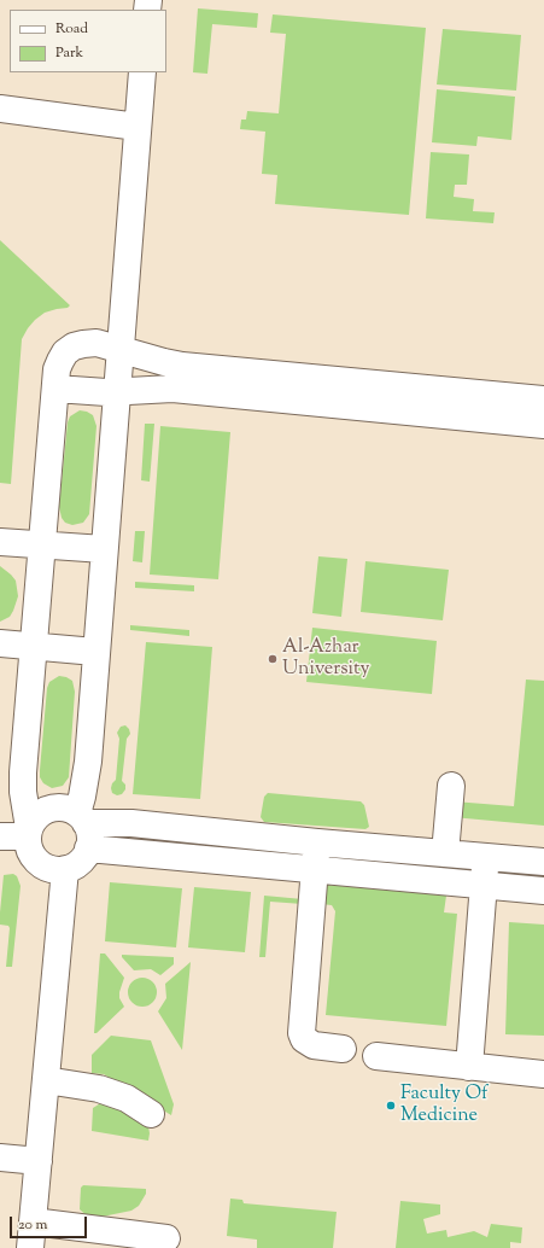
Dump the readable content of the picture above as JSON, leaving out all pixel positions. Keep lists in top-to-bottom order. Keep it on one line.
{"places":["Al-Azhar University","Faculty Of Medicine"],"legend":["Road","Park"],"scale_bar":"20 m"}
